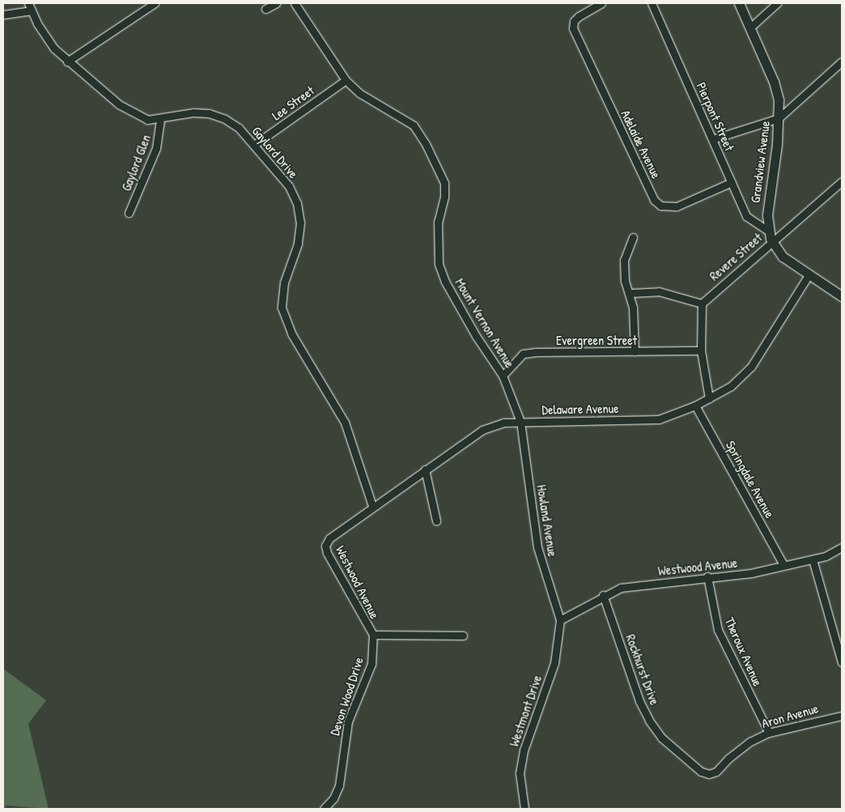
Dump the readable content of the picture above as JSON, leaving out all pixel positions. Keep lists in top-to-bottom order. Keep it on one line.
{"streets":{"main road":["Grandview Avenue"],"street":["Lee Street","Pierpont Street","Adelaide Avenue","Gaylord Drive","Gaylord Glen","Revere Street","Mount Vernon Avenue","Evergreen Street","Delaware Avenue","Springdale Avenue","Howland Avenue","Westwood Avenue","Theroux Avenue","Rockhurst Drive","Devon Wood Drive","Westmont Drive","Aron Avenue"]},"crossings":[["Lee Street","Gaylord Drive"],["Lee Street","Mount Vernon Avenue"],["Pierpont Street","Adelaide Avenue"],["Pierpont Street","Grandview Avenue"],["Gaylord Drive","Gaylord Glen"],["Gaylord Drive","Delaware Avenue"],["Grandview Avenue","Revere Street"],["Grandview Avenue","Delaware Avenue"],["Mount Vernon Avenue","Evergreen Street"],["Mount Vernon Avenue","Delaware Avenue"],["Mount Vernon Avenue","Howland Avenue"],["Delaware Avenue","Springdale Avenue"],["Delaware Avenue","Howland Avenue"],["Delaware Avenue","Westwood Avenue"],["Springdale Avenue","Westwood Avenue"],["Howland Avenue","Westwood Avenue"],["Howland Avenue","Westmont Drive"],["Westwood Avenue","Theroux Avenue"],["Westwood Avenue","Rockhurst Drive"],["Westwood Avenue","Devon Wood Drive"],["Westwood Avenue","Westmont Drive"],["Theroux Avenue","Aron Avenue"],["Rockhurst Drive","Aron Avenue"]]}
